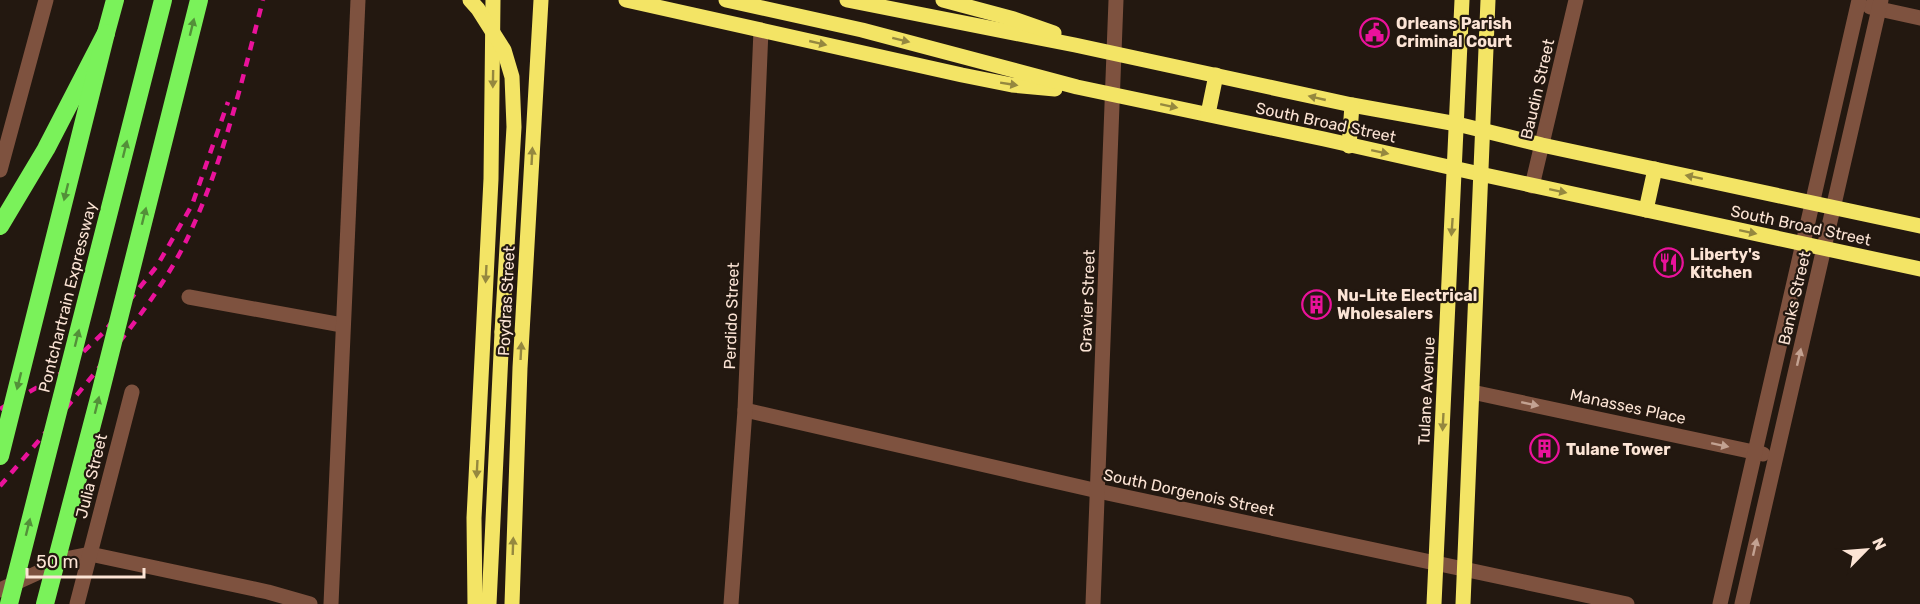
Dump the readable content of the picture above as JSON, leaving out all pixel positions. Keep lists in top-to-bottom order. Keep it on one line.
{"streets":{"highway":["Pontchartrain Expressway"],"main road":["South Broad Street","Poydras Street","Tulane Avenue"],"street":["Baudin Street","Banks Street","Gravier Street","Perdido Street","Manasses Place","Julia Street","South Dorgenois Street"]},"crossings":[["Baudin Street","South Broad Street"],["South Broad Street","Banks Street"],["South Broad Street","Gravier Street"],["South Broad Street","Tulane Avenue"],["Banks Street","Manasses Place"],["Gravier Street","South Dorgenois Street"],["Perdido Street","South Dorgenois Street"],["Tulane Avenue","South Dorgenois Street"]],"one_way":["Manasses Place"],"places":{"public building":["Orleans Parish Criminal Court"],"restaurant":["Liberty's Kitchen"],"building":["Nu-Lite Electrical Wholesalers","Tulane Tower"]},"scale_bar":"50 m","north":"top right"}
